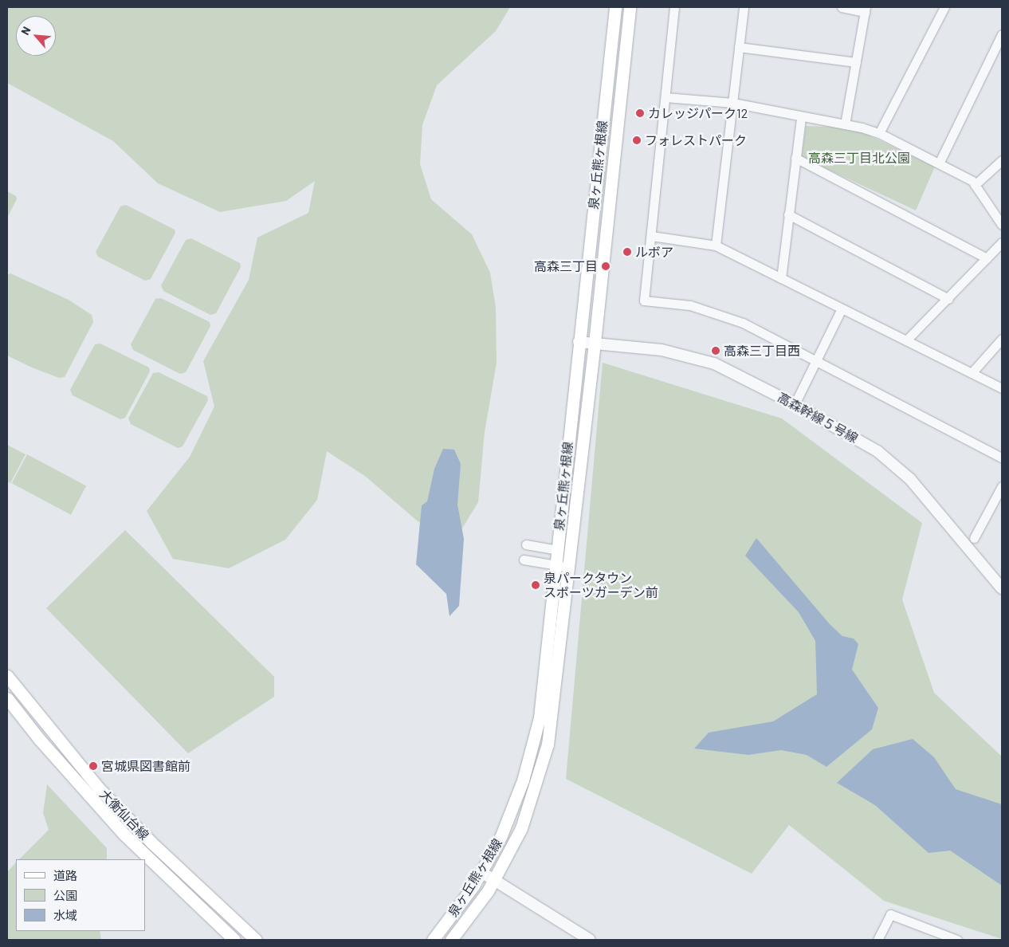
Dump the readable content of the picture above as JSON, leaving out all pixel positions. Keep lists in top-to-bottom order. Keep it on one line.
{"streets":{"main road":["泉ヶ丘熊ヶ根線","大衡仙台線"],"street":["高森幹線５号線"]},"crossings":[["泉ヶ丘熊ヶ根線","高森幹線５号線"]],"parks":["高森三丁目北公園"],"places":["カレッジパーク12","フォレストパーク","ルボア","高森三丁目","高森三丁目西","泉パークタウン スポーツガーデン前","宮城県図書館前"],"legend":["道路","公園","水域"],"north":"top left"}
